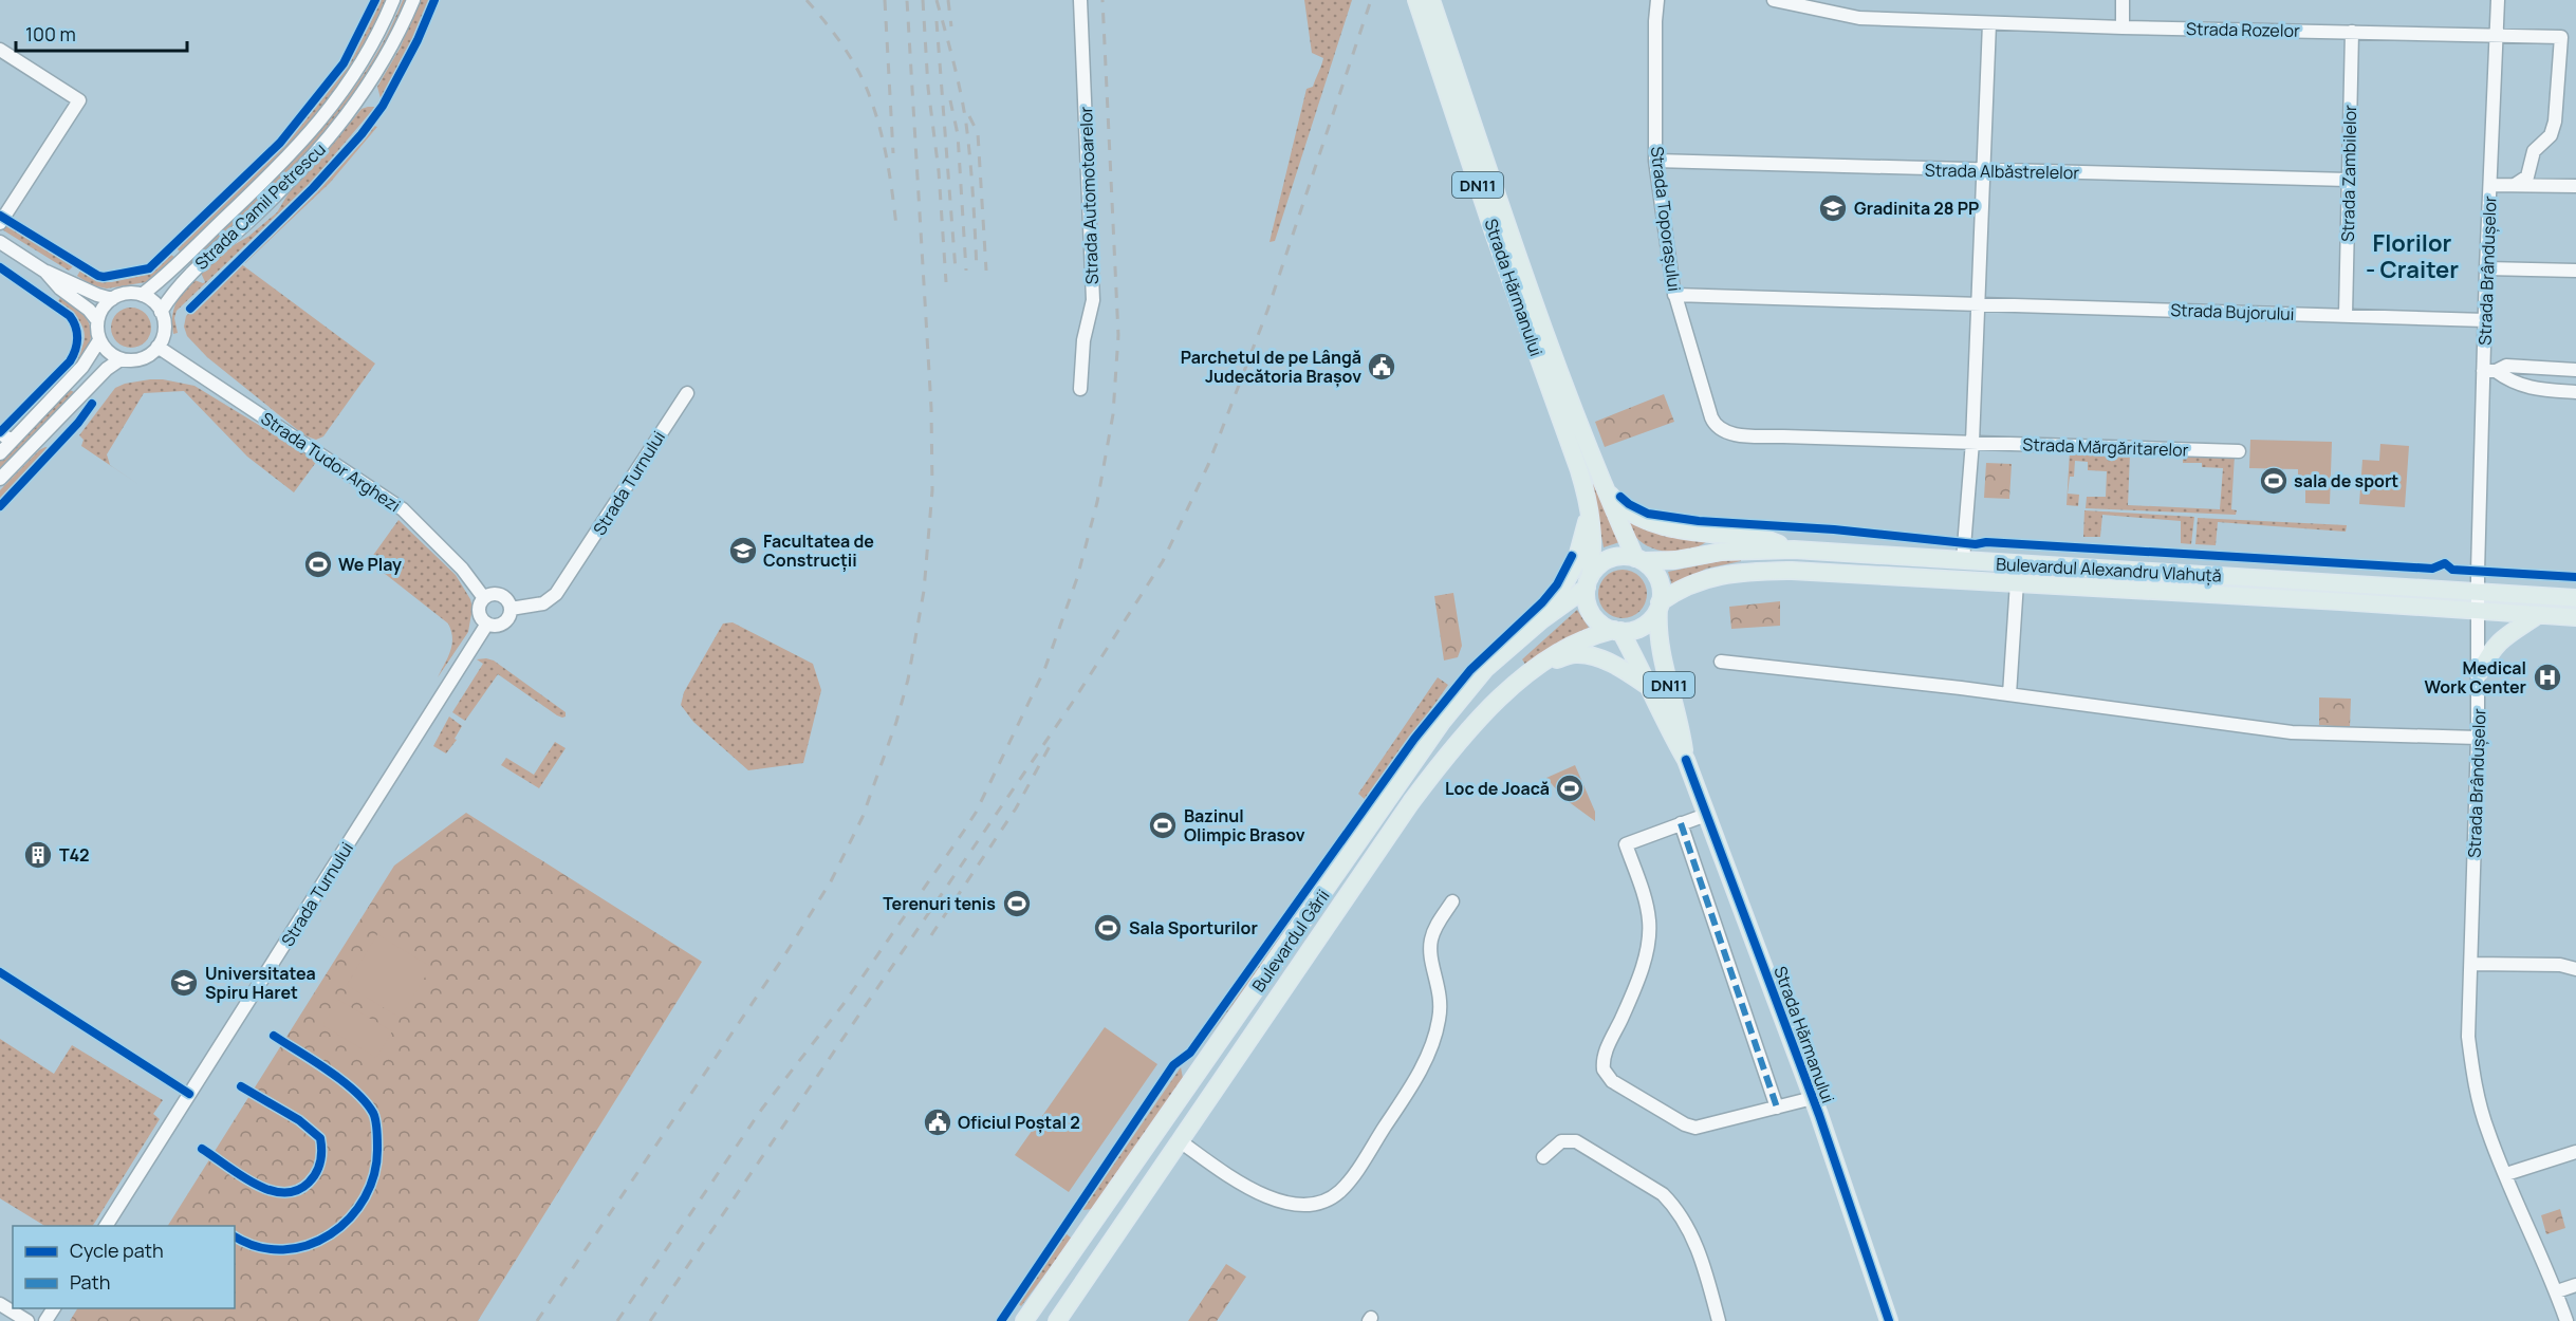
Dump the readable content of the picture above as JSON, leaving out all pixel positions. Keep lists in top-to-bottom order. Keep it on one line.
{"streets":{"main road":["DN11","Strada Hărmanului","Bulevardul Alexandru Vlahuță","Bulevardul Gării"],"street":["Strada Rozelor","Strada Albăstrelelor","Strada Zambilelor","Strada Automotoarelor","Strada Camil Petrescu","Strada Toporașului","Strada Brândușelor","Strada Bujorului","Strada Mărgăritarelor","Strada Tudor Arghezi","Strada Turnului"]},"crossings":[["Strada Rozelor","Strada Zambilelor"],["Strada Rozelor","Strada Brândușelor"],["Strada Albăstrelelor","Strada Zambilelor"],["Strada Albăstrelelor","Strada Toporașului"],["Strada Zambilelor","Strada Bujorului"],["Strada Camil Petrescu","Strada Tudor Arghezi"],["Strada Toporașului","Strada Bujorului"],["Strada Toporașului","Strada Mărgăritarelor"],["Strada Brândușelor","Strada Bujorului"],["Strada Brândușelor","Bulevardul Alexandru Vlahuță"],["Strada Hărmanului","Bulevardul Alexandru Vlahuță"],["Strada Hărmanului","Bulevardul Gării"],["Strada Tudor Arghezi","Strada Turnului"],["Bulevardul Alexandru Vlahuță","Bulevardul Gării"]],"districts":["Florilor - Craiter"],"places":{"school or university":["Gradinita 28 PP","Facultatea de Construcții","Universitatea Spiru Haret"],"public building":["Parchetul de pe Lângă Judecătoria Brașov","Oficiul Poștal 2"],"sports":["sala de sport","We Play","Loc de Joacă","Bazinul Olimpic Brasov","Terenuri tenis","Sala Sporturilor"],"hospital":["Medical Work Center"],"building":["T42"]},"legend":["Cycle path","Path"],"scale_bar":"100 m"}
